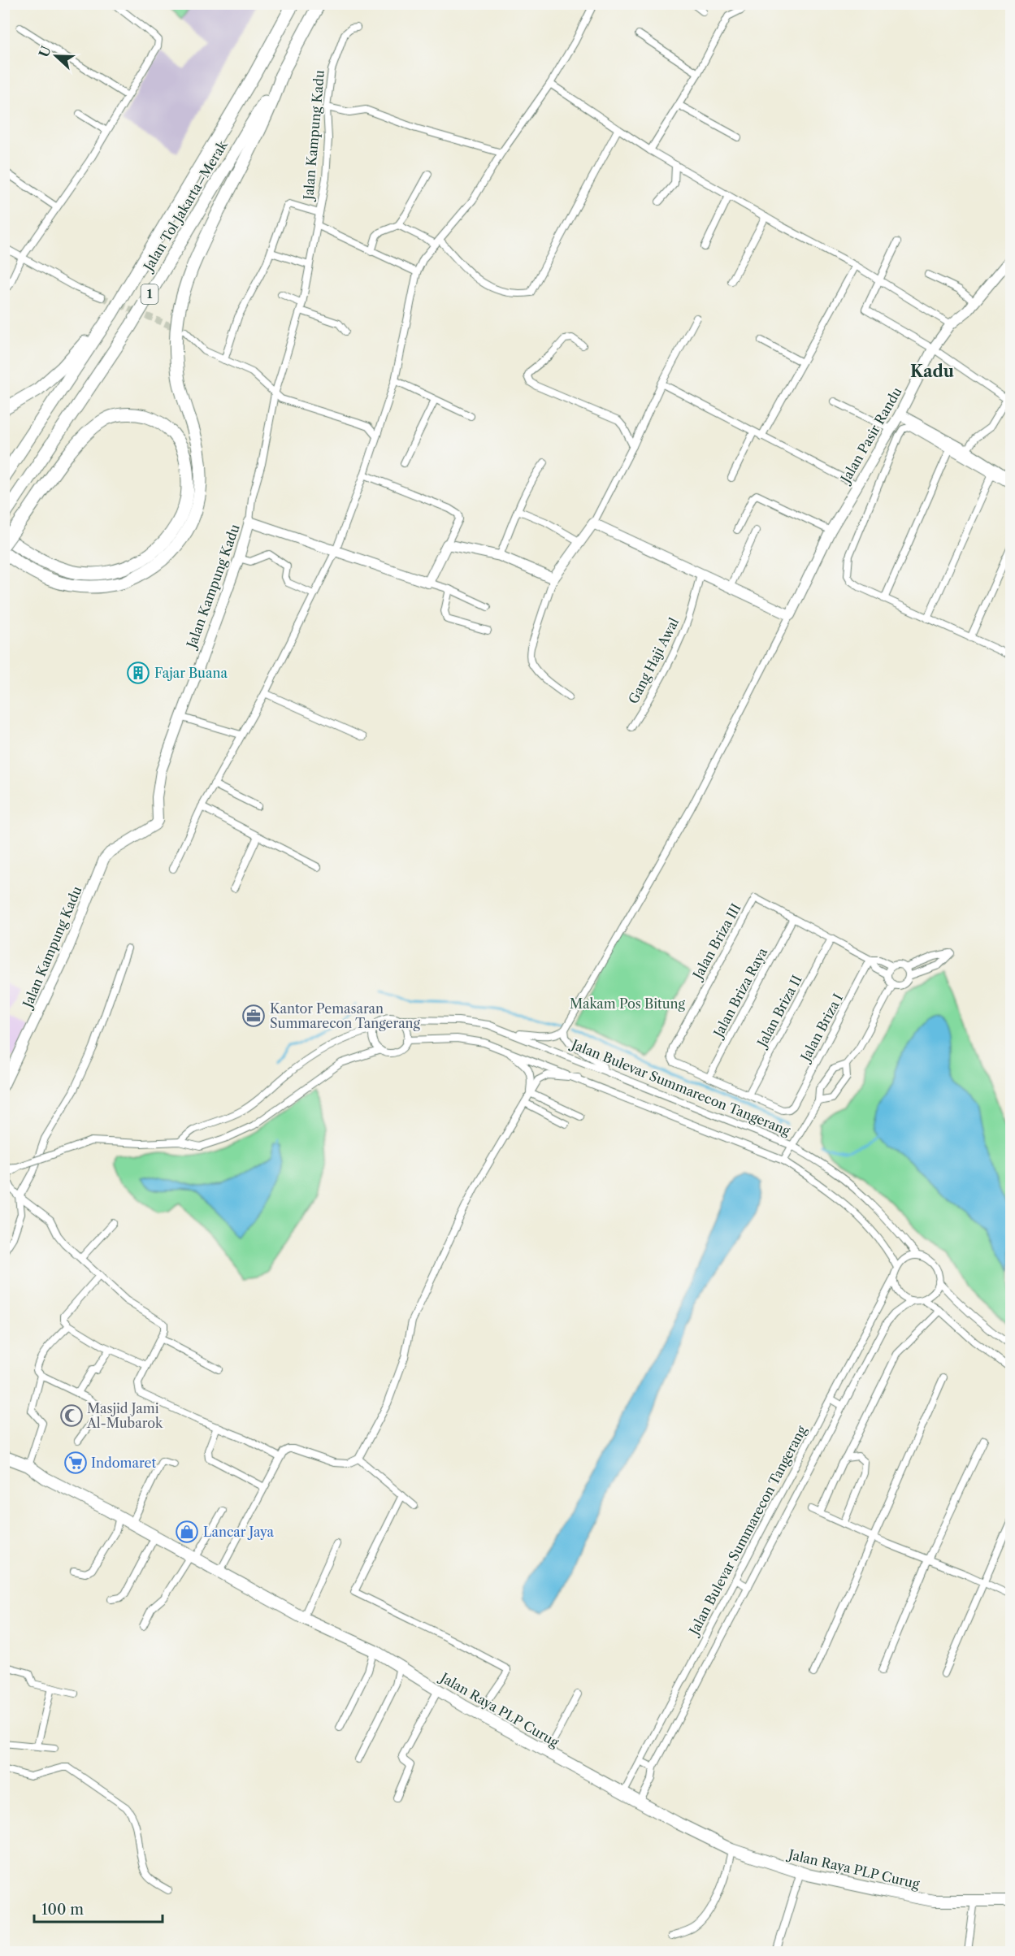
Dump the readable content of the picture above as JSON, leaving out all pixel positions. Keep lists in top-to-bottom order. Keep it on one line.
{"streets":{"highway":["Jalan Tol Jakarta–Merak","1"],"main road":["Jalan Raya PLP Curug"],"street":["Jalan Kampung Kadu","Jalan Pasir Randu","Gang Haji Awal","Jalan Briza III","Jalan Briza Raya","Jalan Briza II","Jalan Briza I","Jalan Bulevar Summarecon Tangerang"]},"crossings":[["Jalan Briza III","Jalan Briza Raya"],["Jalan Briza II","Jalan Briza I"],["Jalan Bulevar Summarecon Tangerang","Jalan Raya PLP Curug"]],"districts":["Kadu"],"parks":["Makam Pos Bitung"],"places":{"building":["Fajar Buana"],"office":["Kantor Pemasaran Summarecon Tangerang"],"mosque":["Masjid Jami Al-Mubarok"],"supermarket":["Indomaret"],"shop":["Lancar Jaya"]},"scale_bar":"100 m","north":"left"}
